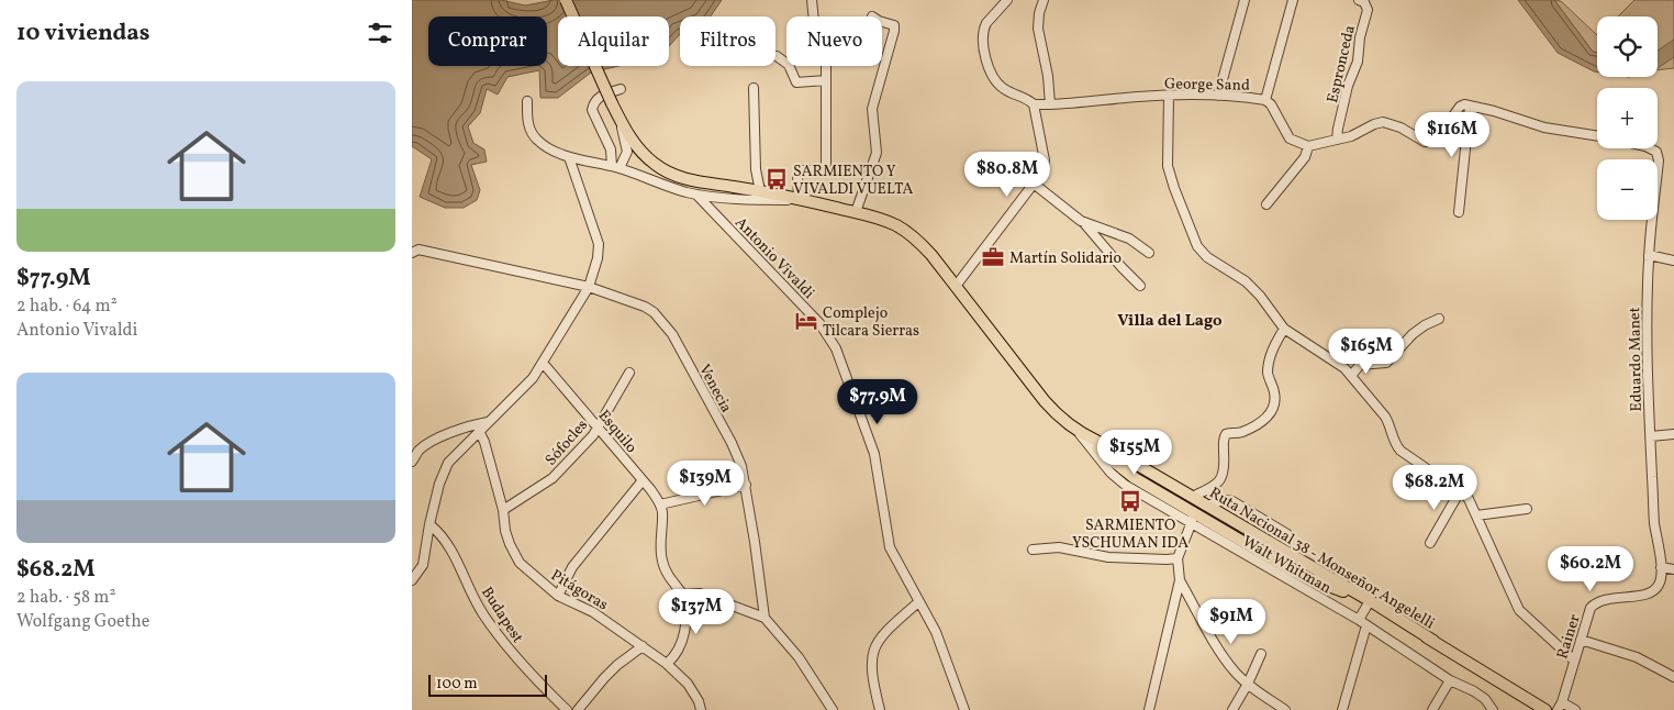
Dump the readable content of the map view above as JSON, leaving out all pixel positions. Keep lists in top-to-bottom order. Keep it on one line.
{"streets":{"main road":["Ruta Nacional 38 - Monseñor Angelelli"],"street":["Espronceda","George Sand","Antonio Vivaldi","Eduardo Manet","Venecia","Esquilo","Sófocles","Walt Whitman","Pitágoras","Budapest","Rainer"]},"crossings":[["Eduardo Manet","Rainer"],["Esquilo","Sófocles"],["Sófocles","Pitágoras"],["Ruta Nacional 38 - Monseñor Angelelli","Walt Whitman"]],"districts":["Villa del Lago"],"places":{"bus stop":["SARMIENTO Y VIVALDI VUELTA","SARMIENTO YSCHUMAN IDA"],"office":["Martín Solidario"],"hotel":["Complejo Tilcara Sierras"]},"scale_bar":"100 m","page":{"heading":"10 viviendas","map_buttons":["+","−"],"chip":["Comprar","Alquilar","Filtros","Nuevo"],"list":[{"name":"$77.9M","note":"2 hab. · 64 m² · Antonio Vivaldi"},{"name":"$68.2M","note":"2 hab. · 58 m² · Wolfgang Goethe"}],"price":["$116M","$80.8M","$165M","$77.9M","$155M","$139M","$68.2M","$60.2M","$137M","$91M"],"scale":"100 m"}}
